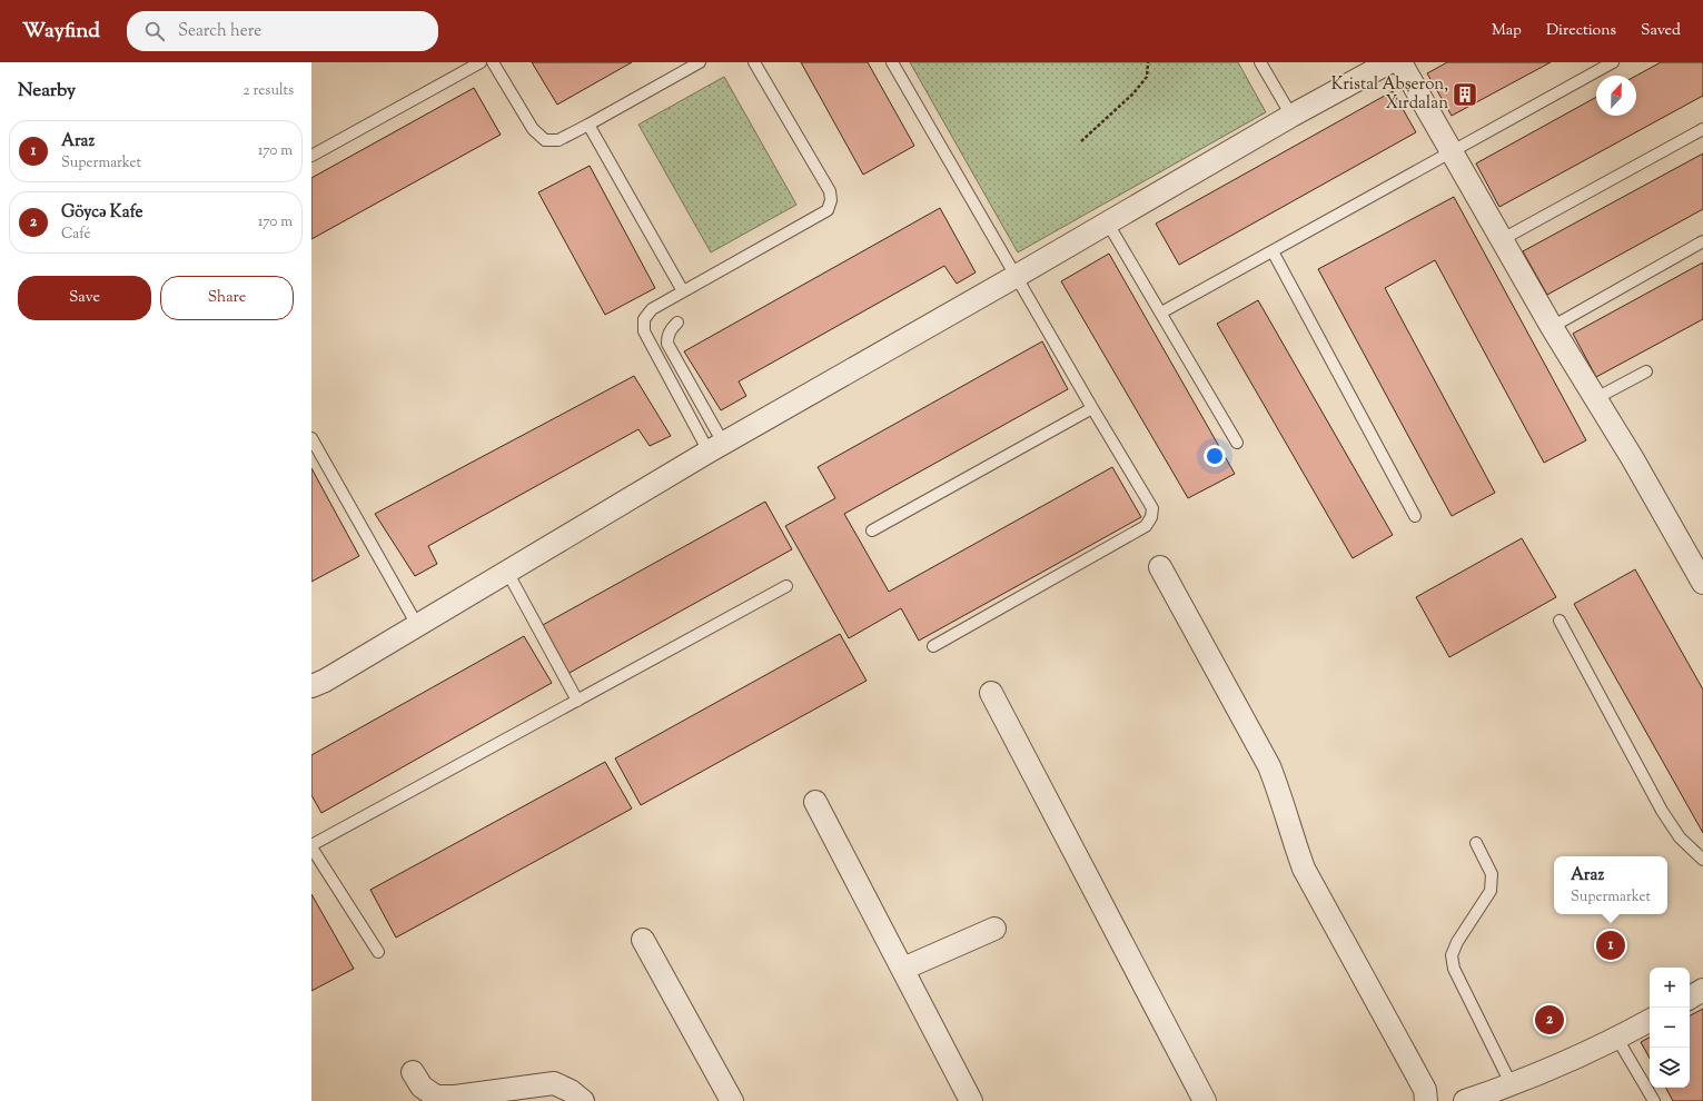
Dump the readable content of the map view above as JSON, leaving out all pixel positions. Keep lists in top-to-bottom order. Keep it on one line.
{"places":{"building":["Kristal Abşeron, Xırdalan"]},"north":"top","page":{"header":"Wayfind","search":"Search here","nav":["Map","Directions","Saved"],"heading":["Nearby","2 results"],"list":[{"mark":"1","name":"Araz","note":"Supermarket","value":"170 m"},{"mark":"2","name":"Göycə Kafe","note":"Café","value":"170 m"}],"buttons":["Save","Share"],"popup":["Araz","Supermarket"],"pins":["1","2"],"map_buttons":["+","−"]}}
